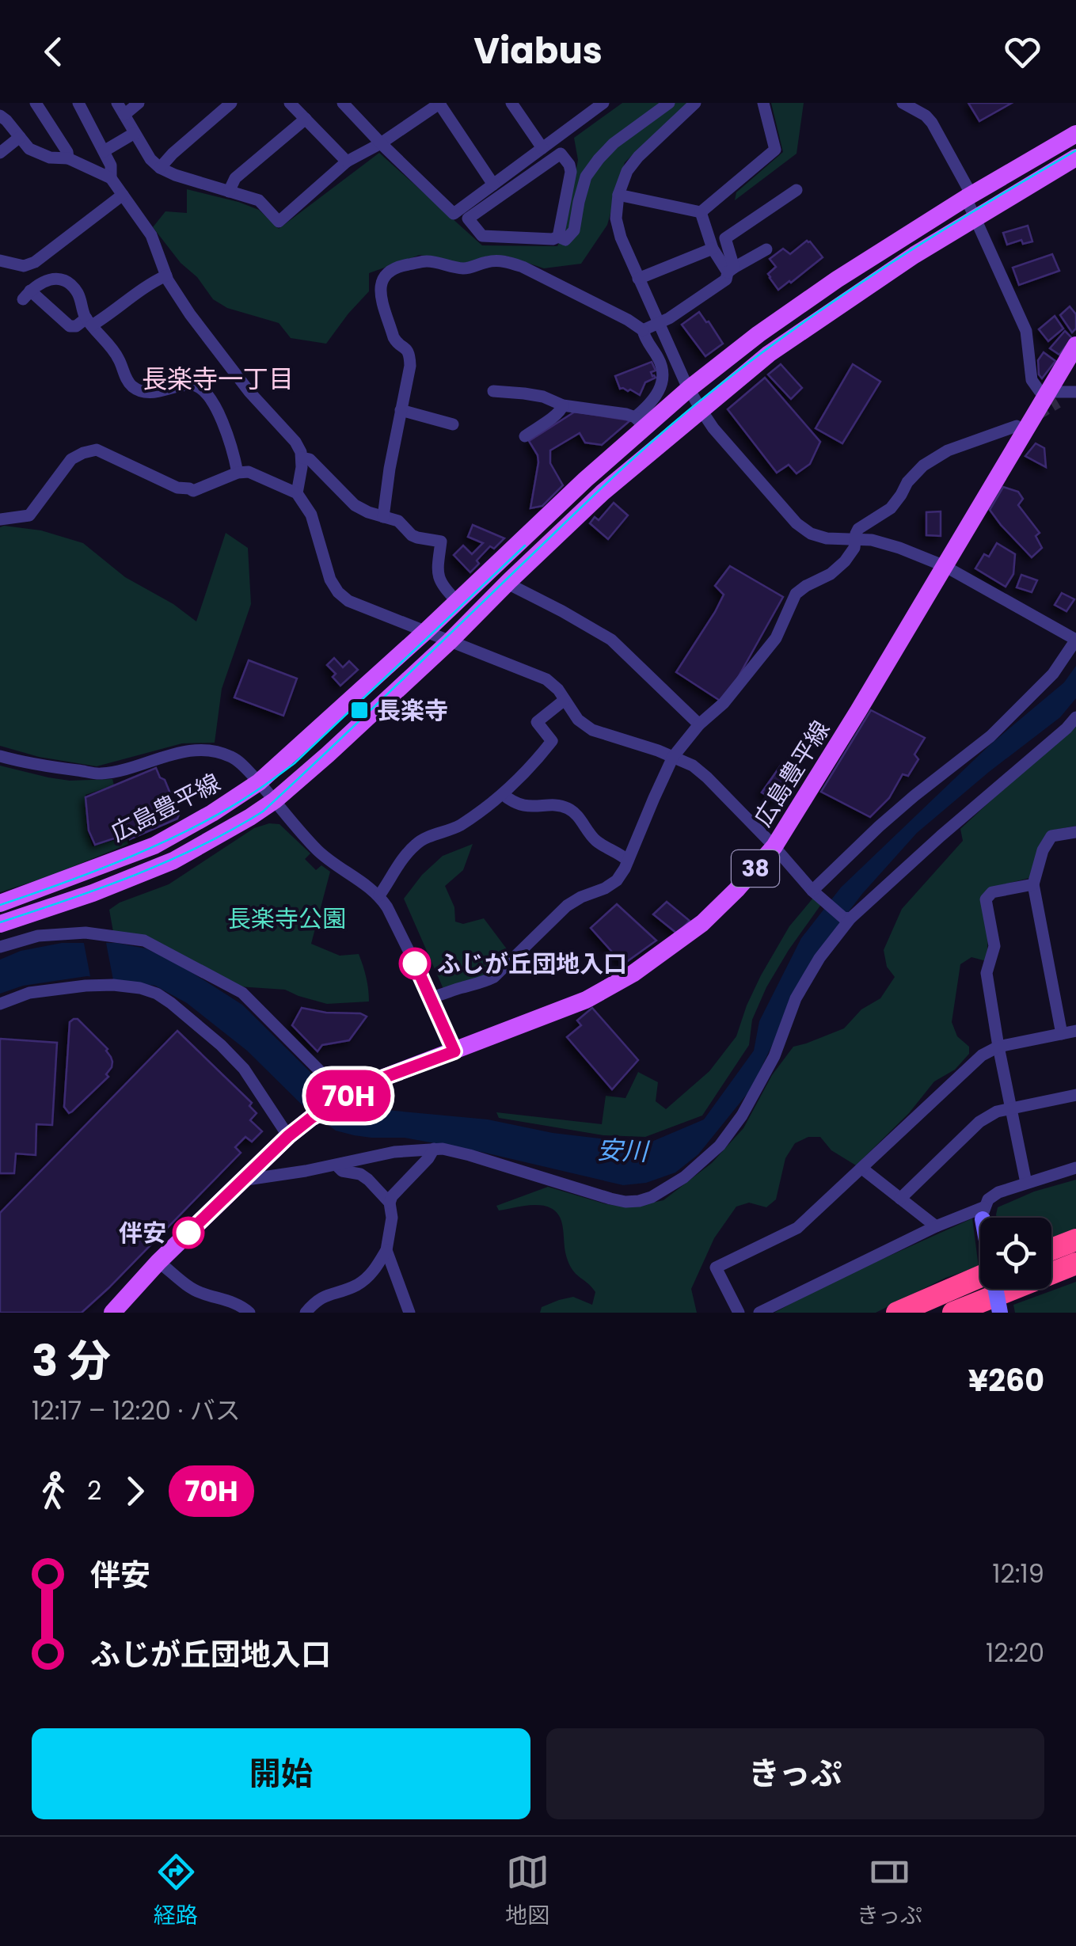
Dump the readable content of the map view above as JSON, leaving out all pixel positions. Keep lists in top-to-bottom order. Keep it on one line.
{"streets":{"main road":["広島豊平線","38"]},"districts":["長楽寺一丁目"],"water":["安川"],"parks":["長楽寺公園"],"places":{"transit":["長楽寺"],"other":["ふじが丘団地入口","伴安"]},"lines":["bus line 70H"],"page":{"header":"Viabus","on_map":"70H","heading":["3 分","12:17 – 12:20 · バス","¥260"],"legs":["2","70H"],"list":[{"name":"伴安","value":"12:19"},{"name":"ふじが丘団地入口","value":"12:20"}],"buttons":["開始","きっぷ"],"tabs":["経路","地図","きっぷ"]}}
